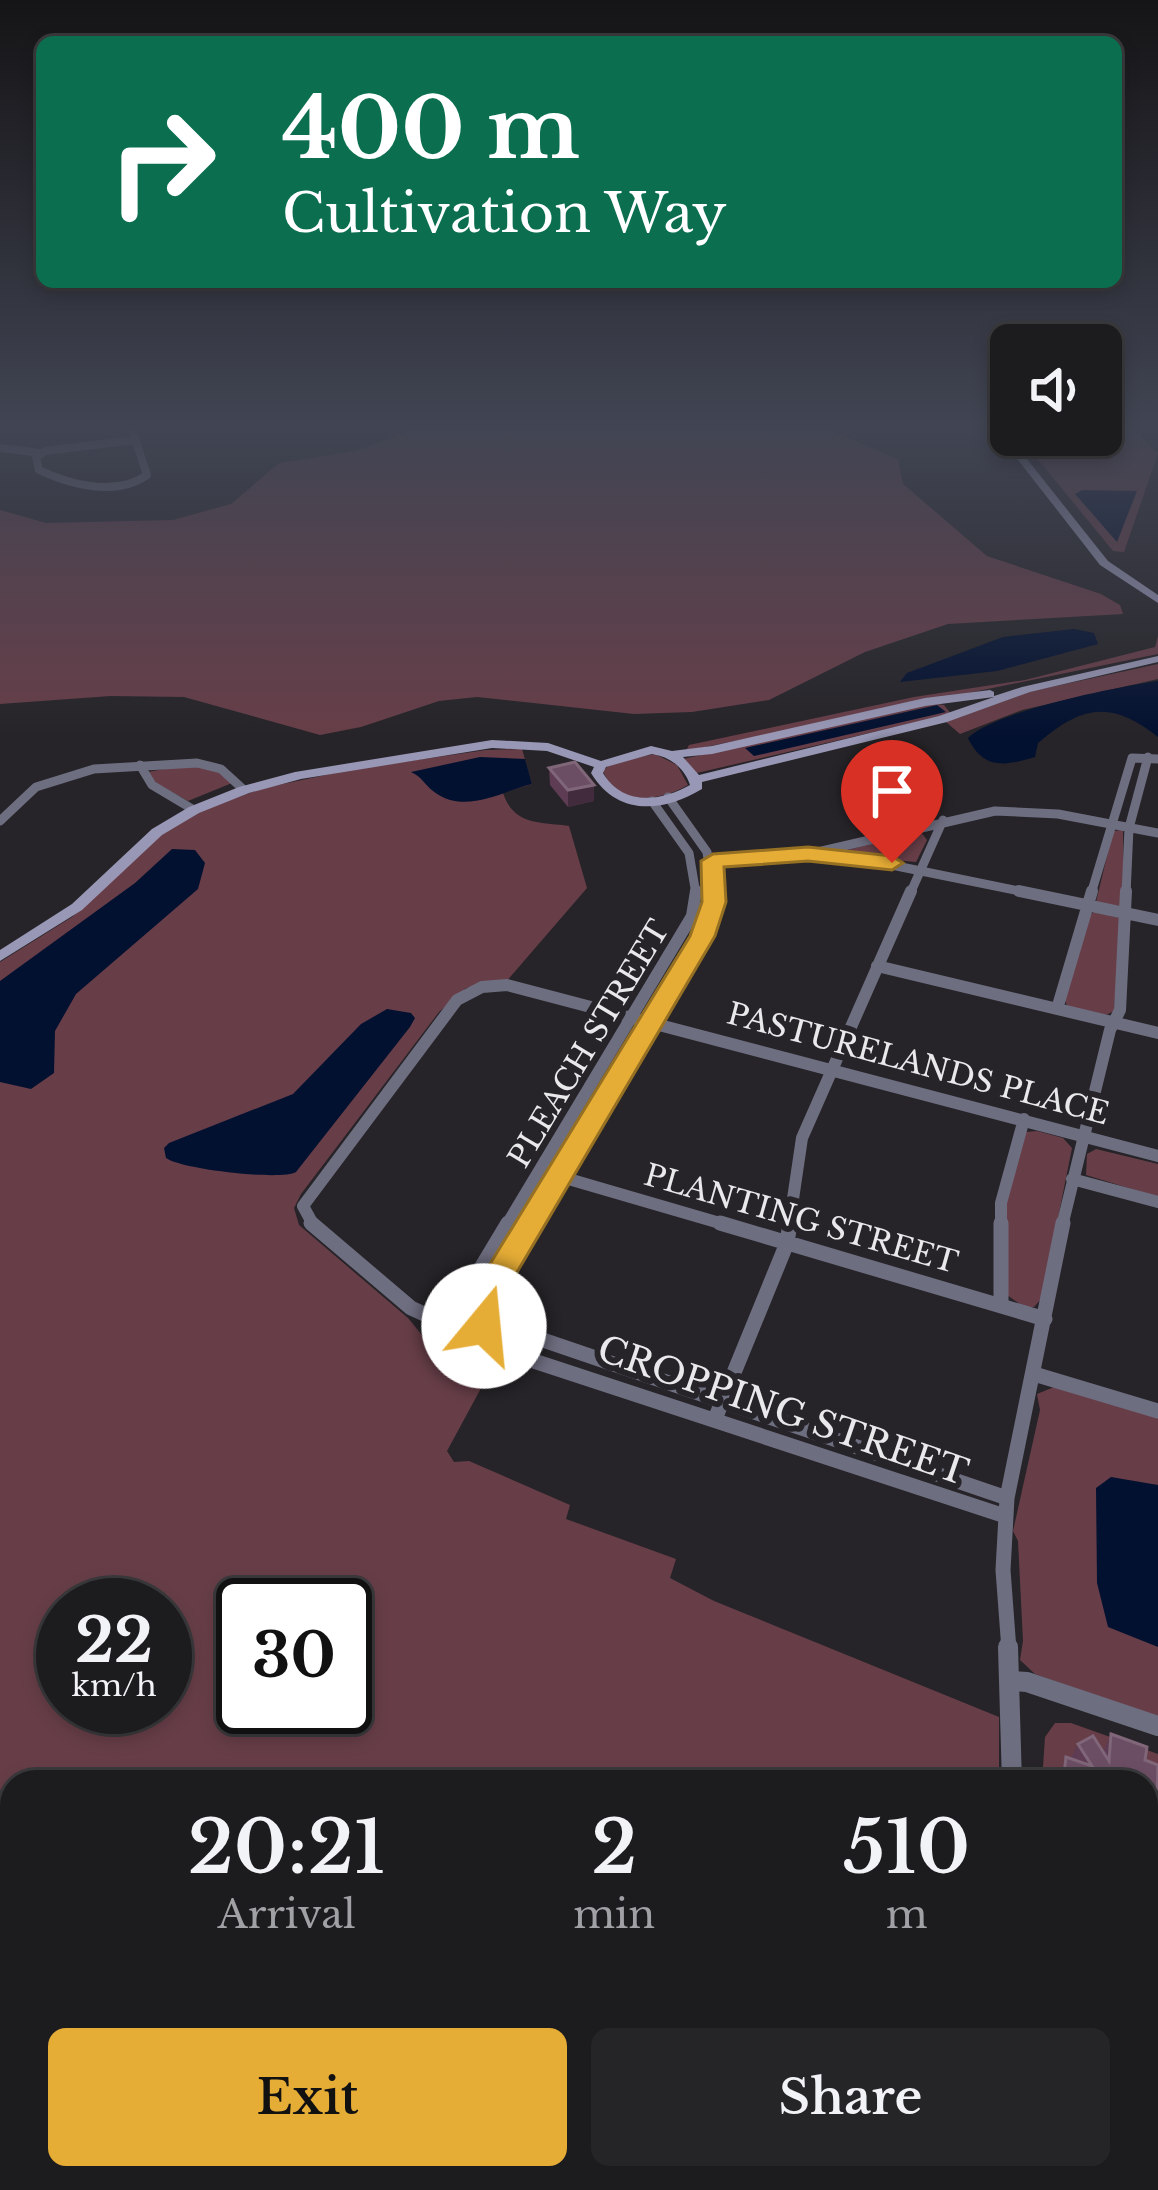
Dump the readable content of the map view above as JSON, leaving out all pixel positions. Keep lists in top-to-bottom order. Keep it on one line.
{"streets":{"street":["PLEACH STREET","PASTURELANDS PLACE","PLANTING STREET","CROPPING STREET"]},"crossings":[["PLEACH STREET","PASTURELANDS PLACE"],["PLEACH STREET","PLANTING STREET"],["PLEACH STREET","CROPPING STREET"],["PASTURELANDS PLACE","CROPPING STREET"]],"page":{"turn":["400 m","Cultivation Way"],"speed":"22 km/h","limit":"30","eta":["20:21","Arrival","2","min","510","m"],"buttons":["Exit","Share"]}}
